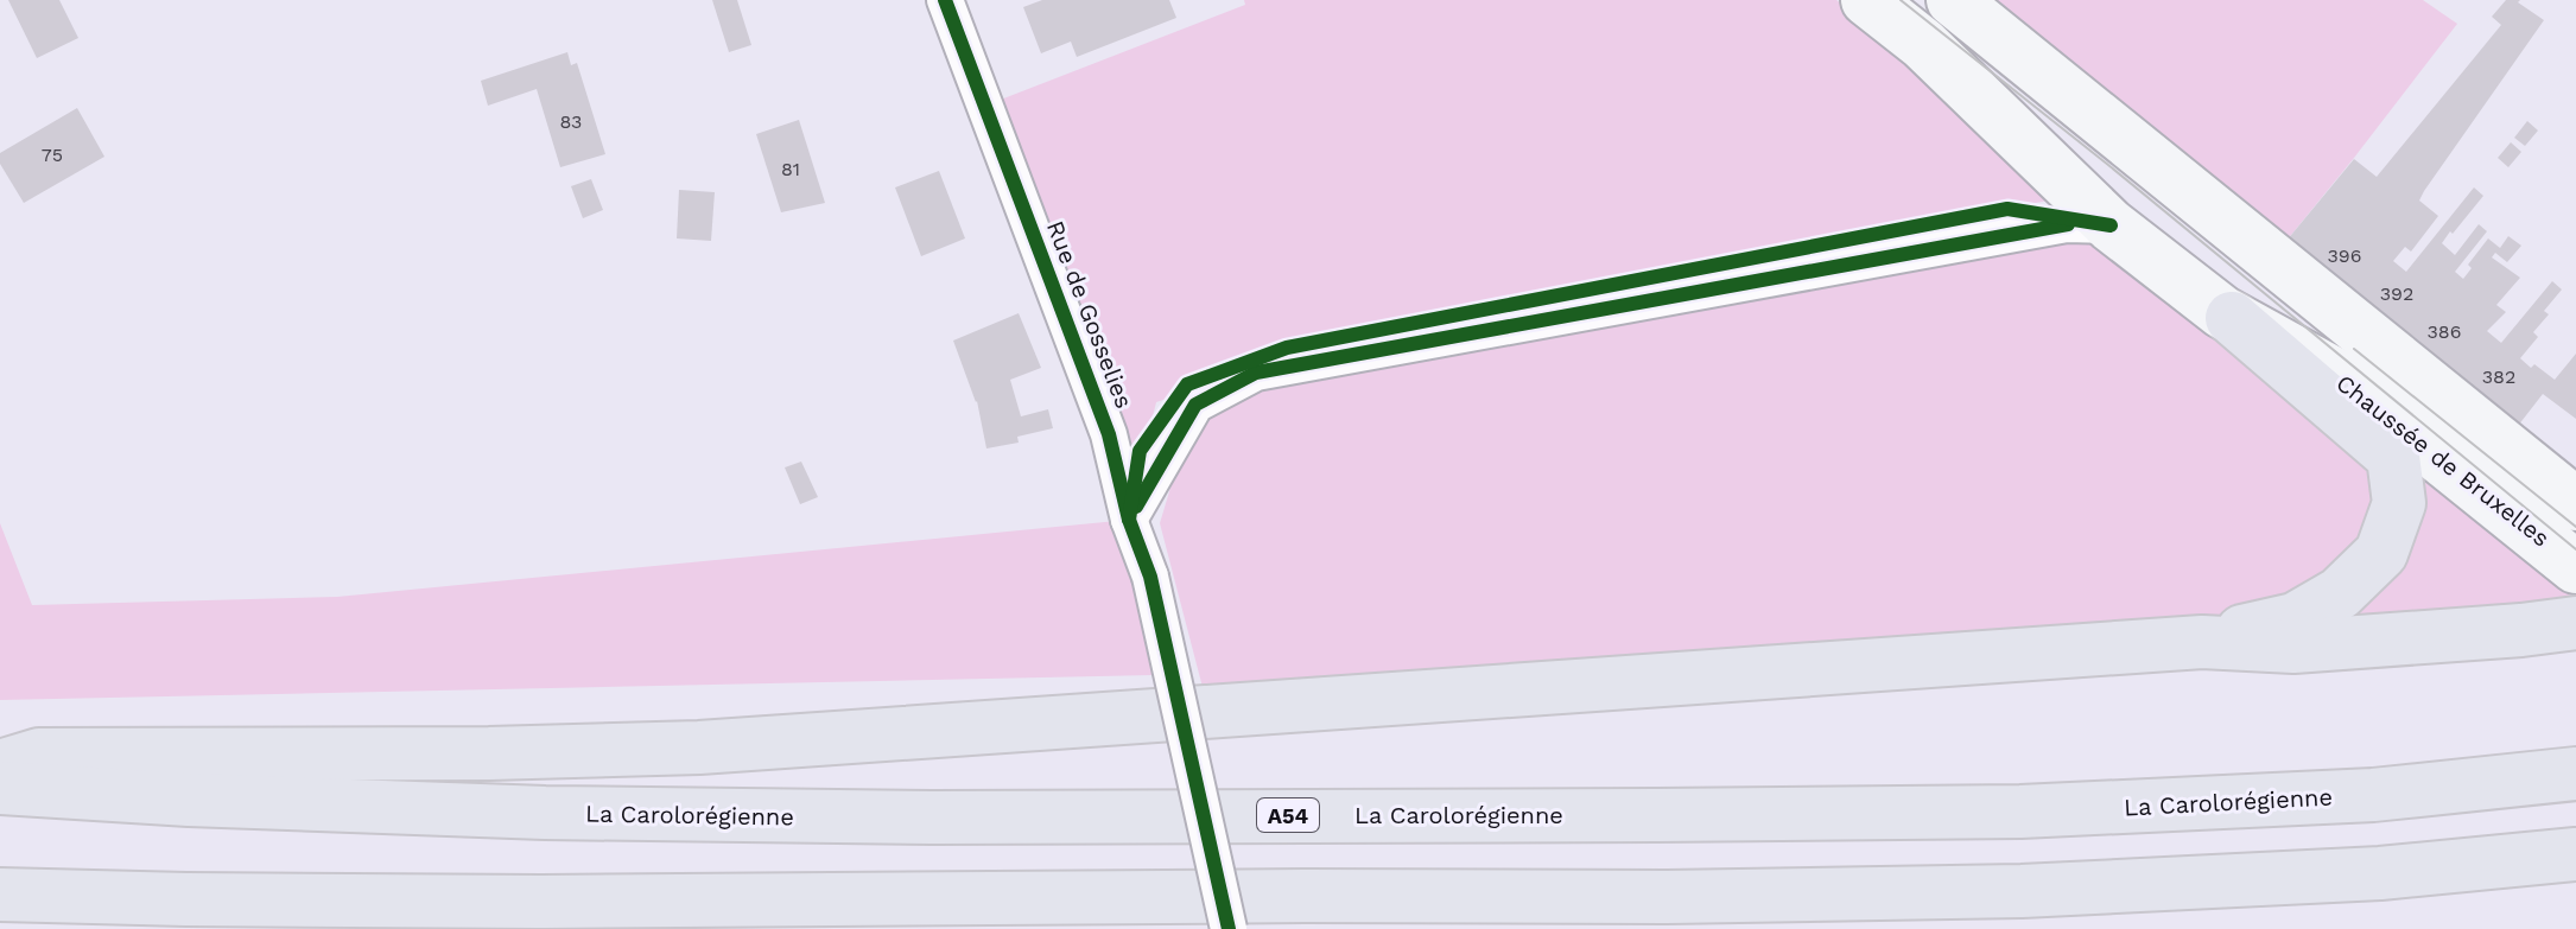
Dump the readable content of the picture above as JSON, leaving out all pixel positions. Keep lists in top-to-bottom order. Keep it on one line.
{"streets":{"highway":["La Carolorégienne","A54"],"main road":["Chaussée de Bruxelles"],"street":["Rue de Gosselies"]},"house_numbers":["83","75","81","396","392","386","382"]}
